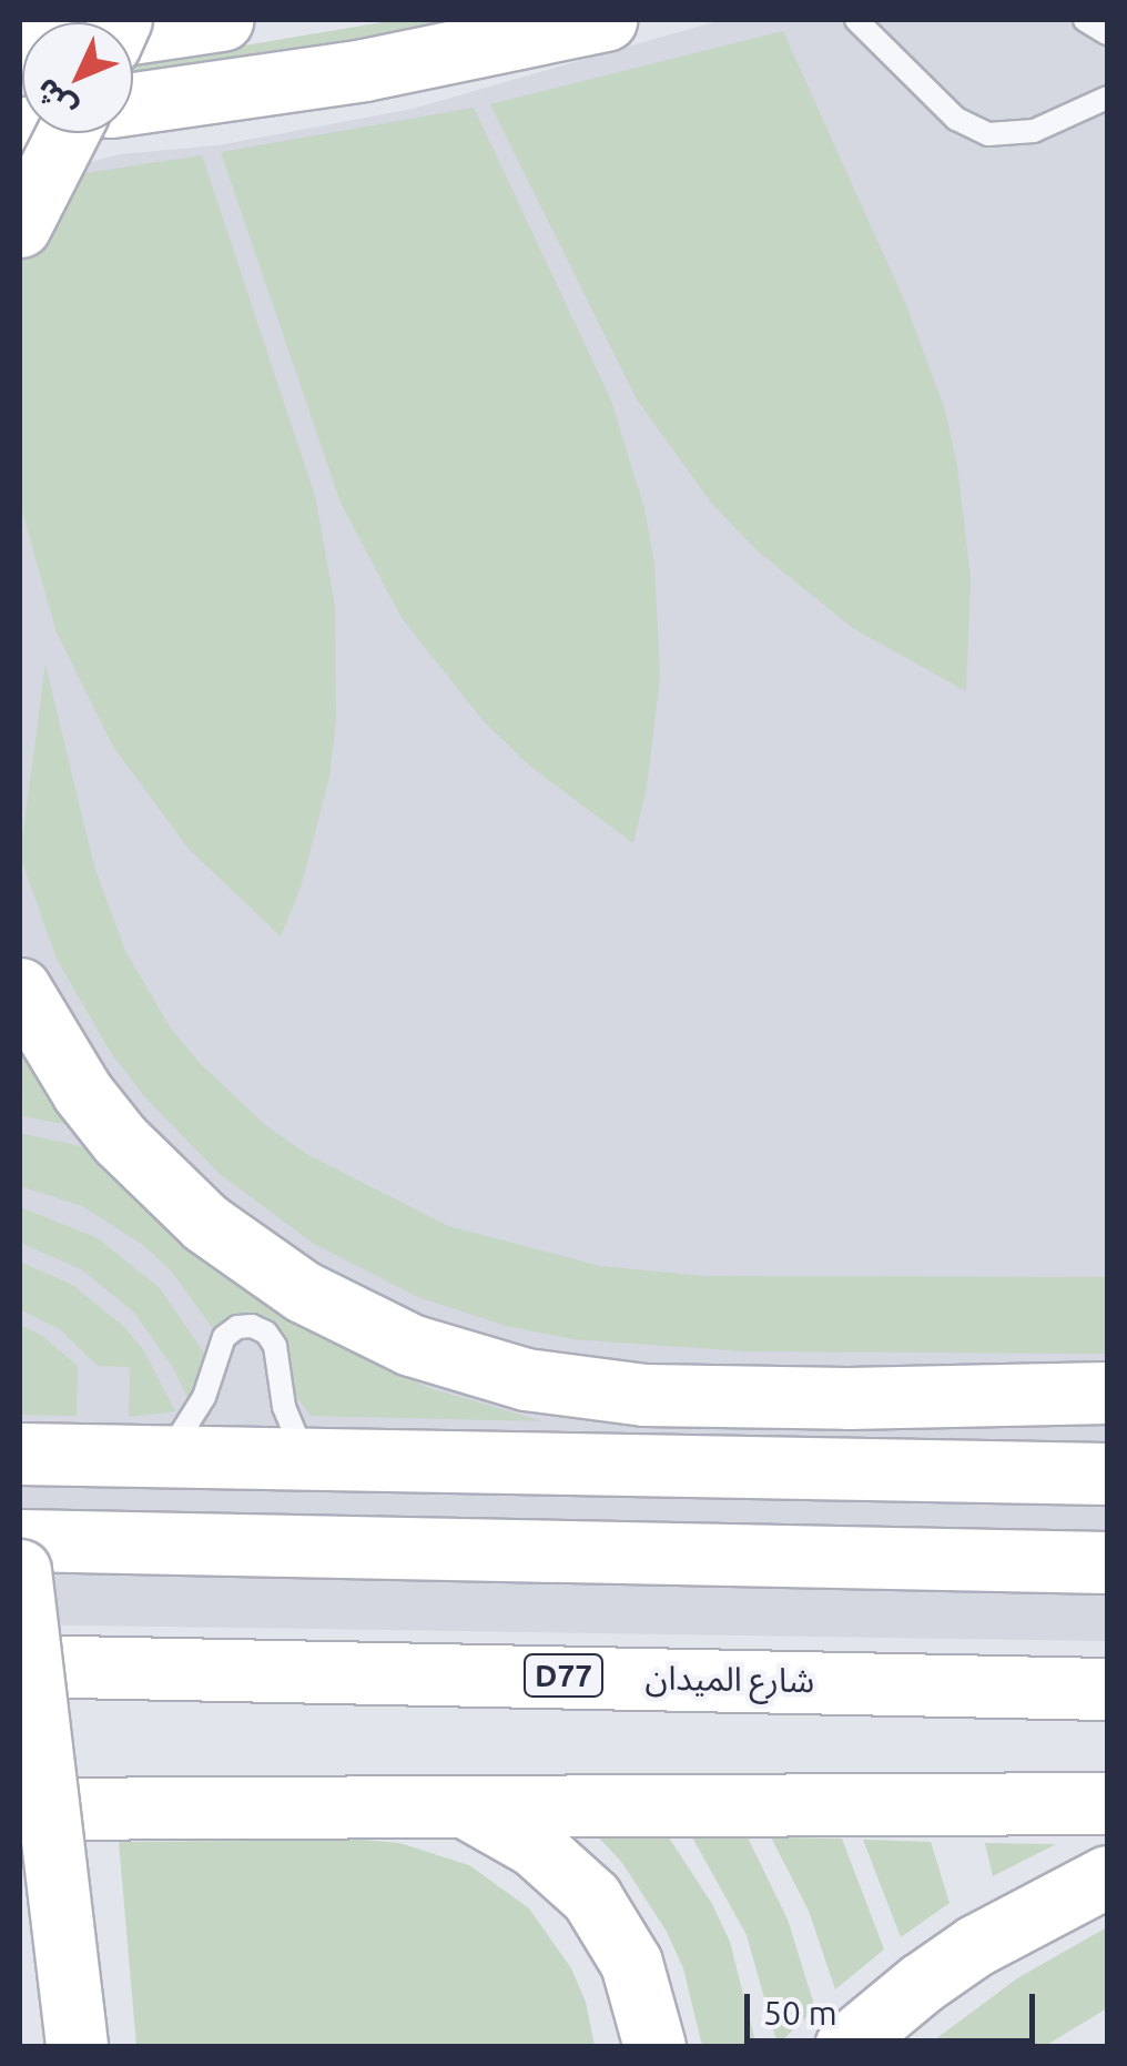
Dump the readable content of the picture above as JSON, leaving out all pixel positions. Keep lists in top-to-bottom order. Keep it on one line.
{"streets":{"main road":["D77","شارع الميدان"]},"scale_bar":"50 m","north":"bottom left"}
